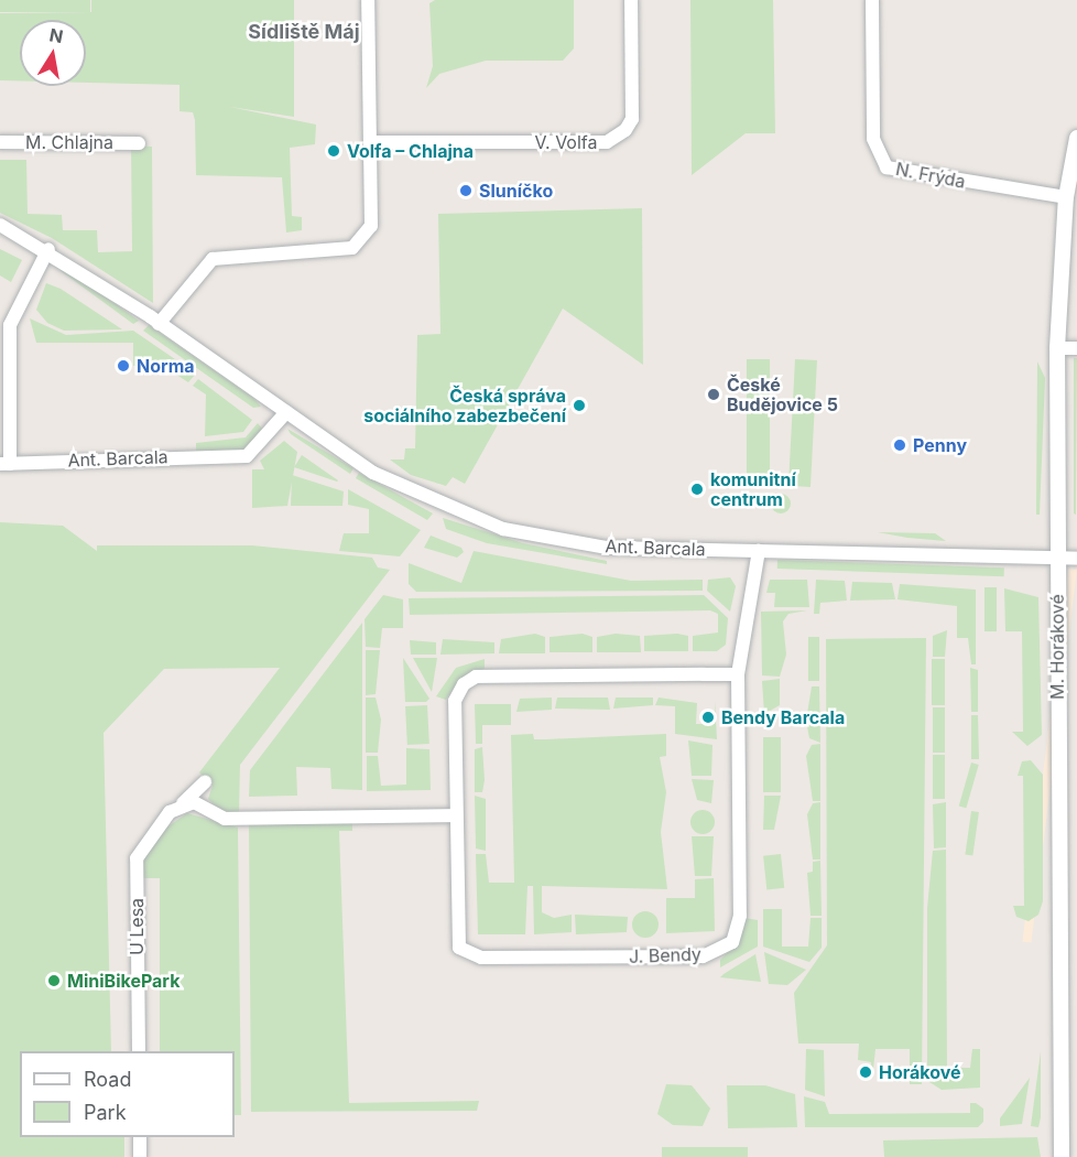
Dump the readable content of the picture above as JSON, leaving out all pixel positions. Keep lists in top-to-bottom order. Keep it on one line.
{"streets":{"street":["M. Chlajna","V. Volfa","N. Frýda","Ant. Barcala","M. Horákové","U Lesa","J. Bendy"]},"crossings":[["N. Frýda","M. Horákové"],["Ant. Barcala","M. Horákové"],["Ant. Barcala","J. Bendy"]],"districts":["Sídliště Máj"],"places":["Volfa – Chlajna","Sluníčko","Norma","České Budějovice 5","Česká správa sociálního zabezbečení","Penny","komunitní centrum","Bendy Barcala","MiniBikePark","Horákové"],"legend":["Road","Park"],"north":"top"}
